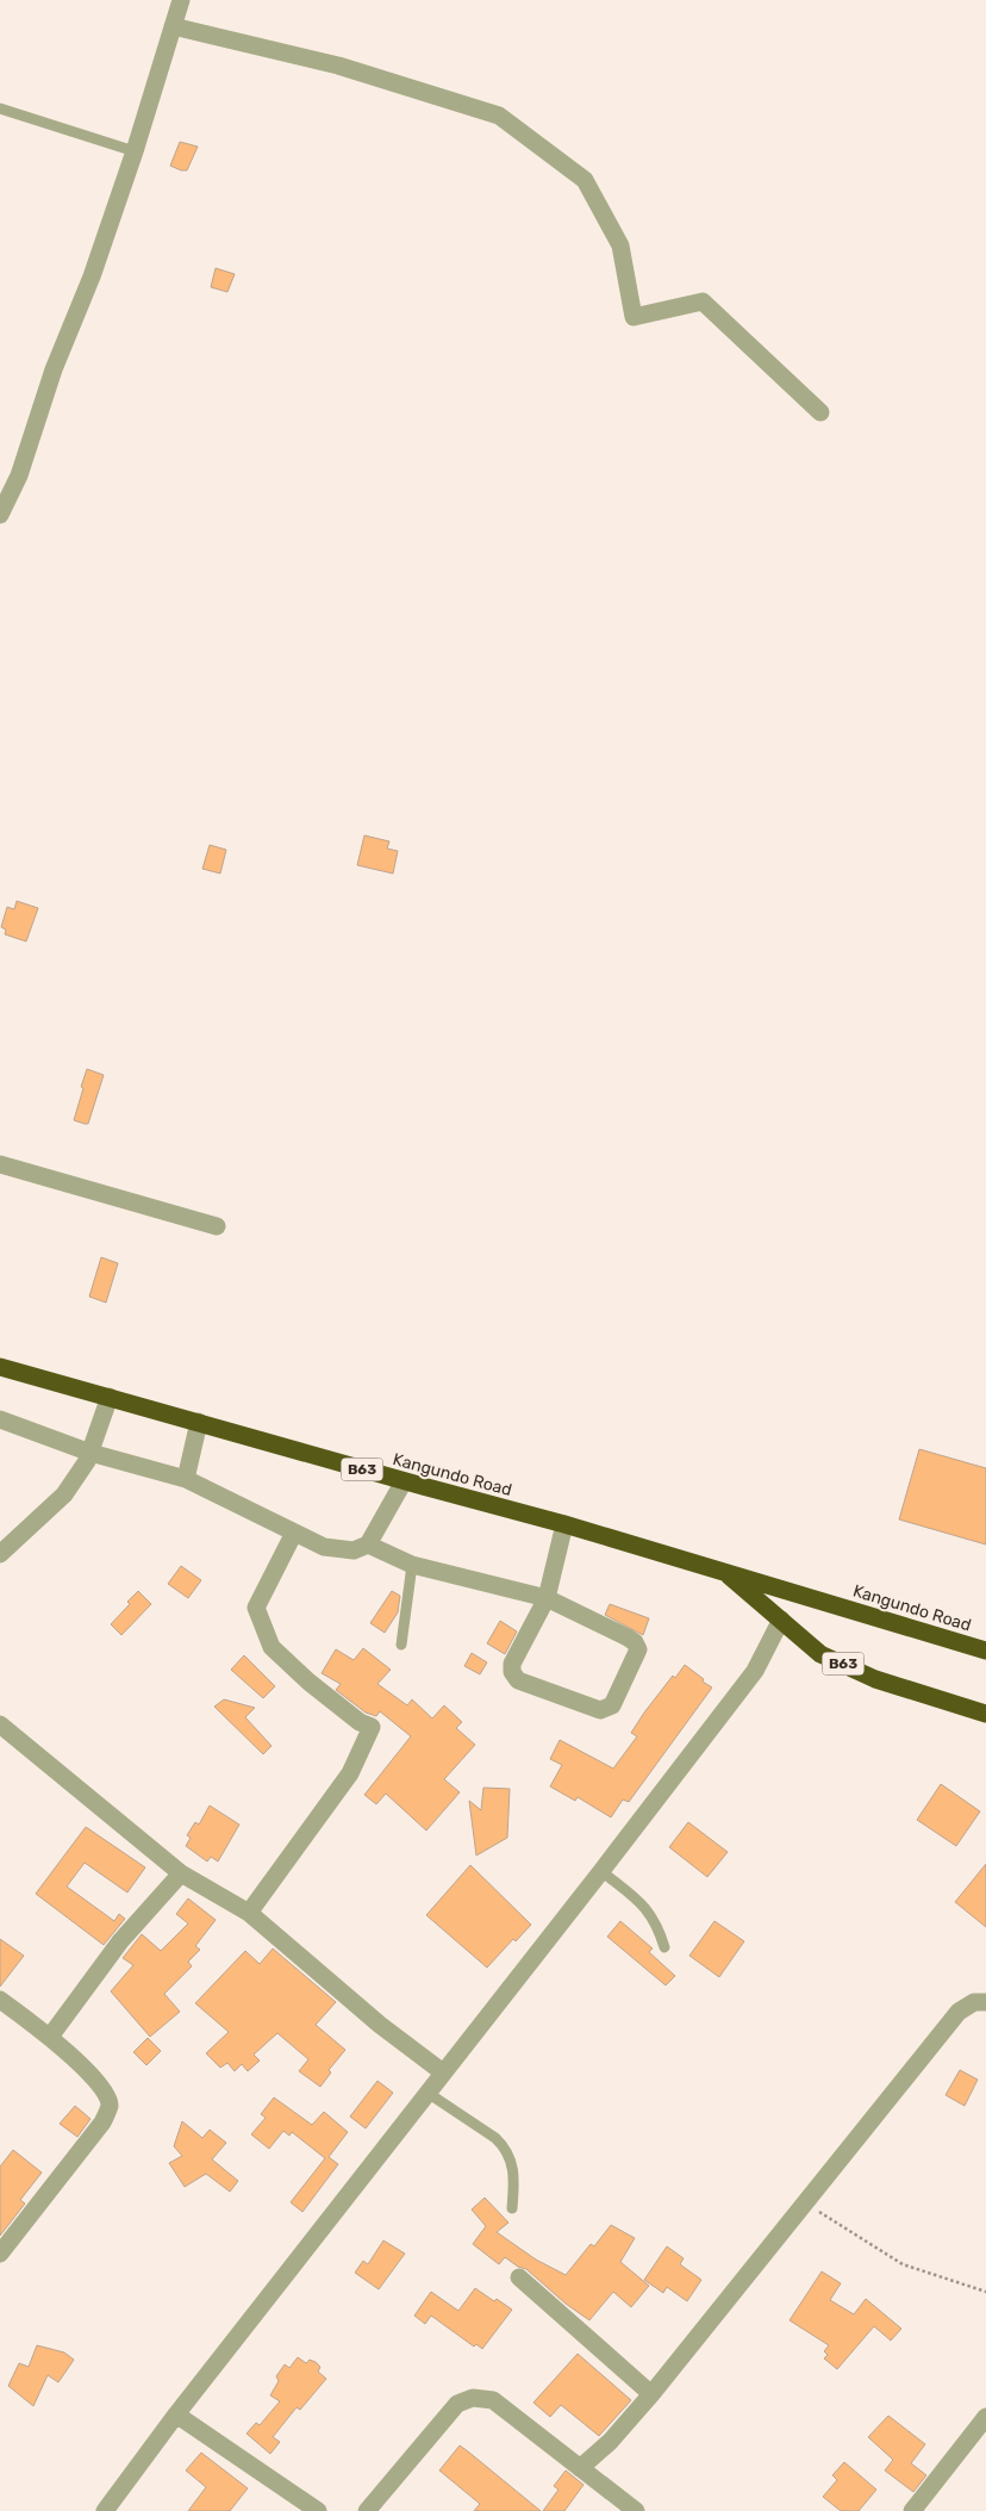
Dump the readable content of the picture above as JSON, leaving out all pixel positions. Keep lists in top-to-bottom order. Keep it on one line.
{"streets":{"highway":["B63","Kangundo Road"]}}
